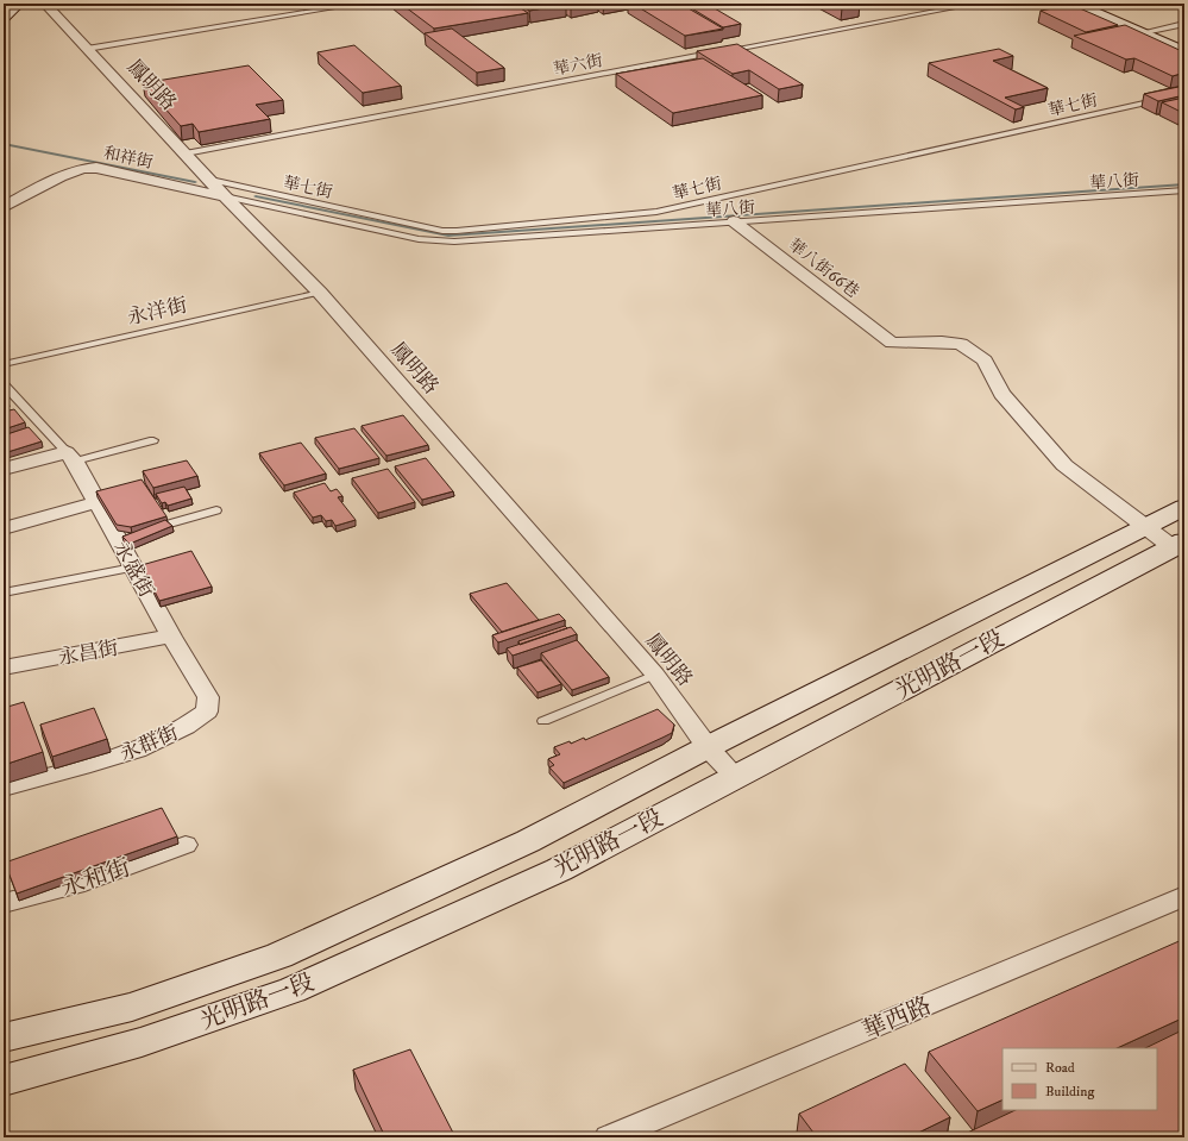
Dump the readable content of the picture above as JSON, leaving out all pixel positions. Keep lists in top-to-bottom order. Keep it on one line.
{"streets":{"street":["鳳明路","和祥街","華八街66巷","永盛街","永昌街","光明路一段","永群街","永和街","華西路"],"lane":["華六街","華七街","華八街","永洋街"]},"crossings":[["華六街","鳳明路"],["鳳明路","華七街"],["鳳明路","和祥街"],["鳳明路","華八街"],["鳳明路","永洋街"],["鳳明路","光明路一段"],["和祥街","華八街"],["華八街","華八街66巷"],["華八街66巷","光明路一段"],["永盛街","永昌街"],["永盛街","永群街"],["永昌街","永群街"]],"legend":["Road","Building"]}
